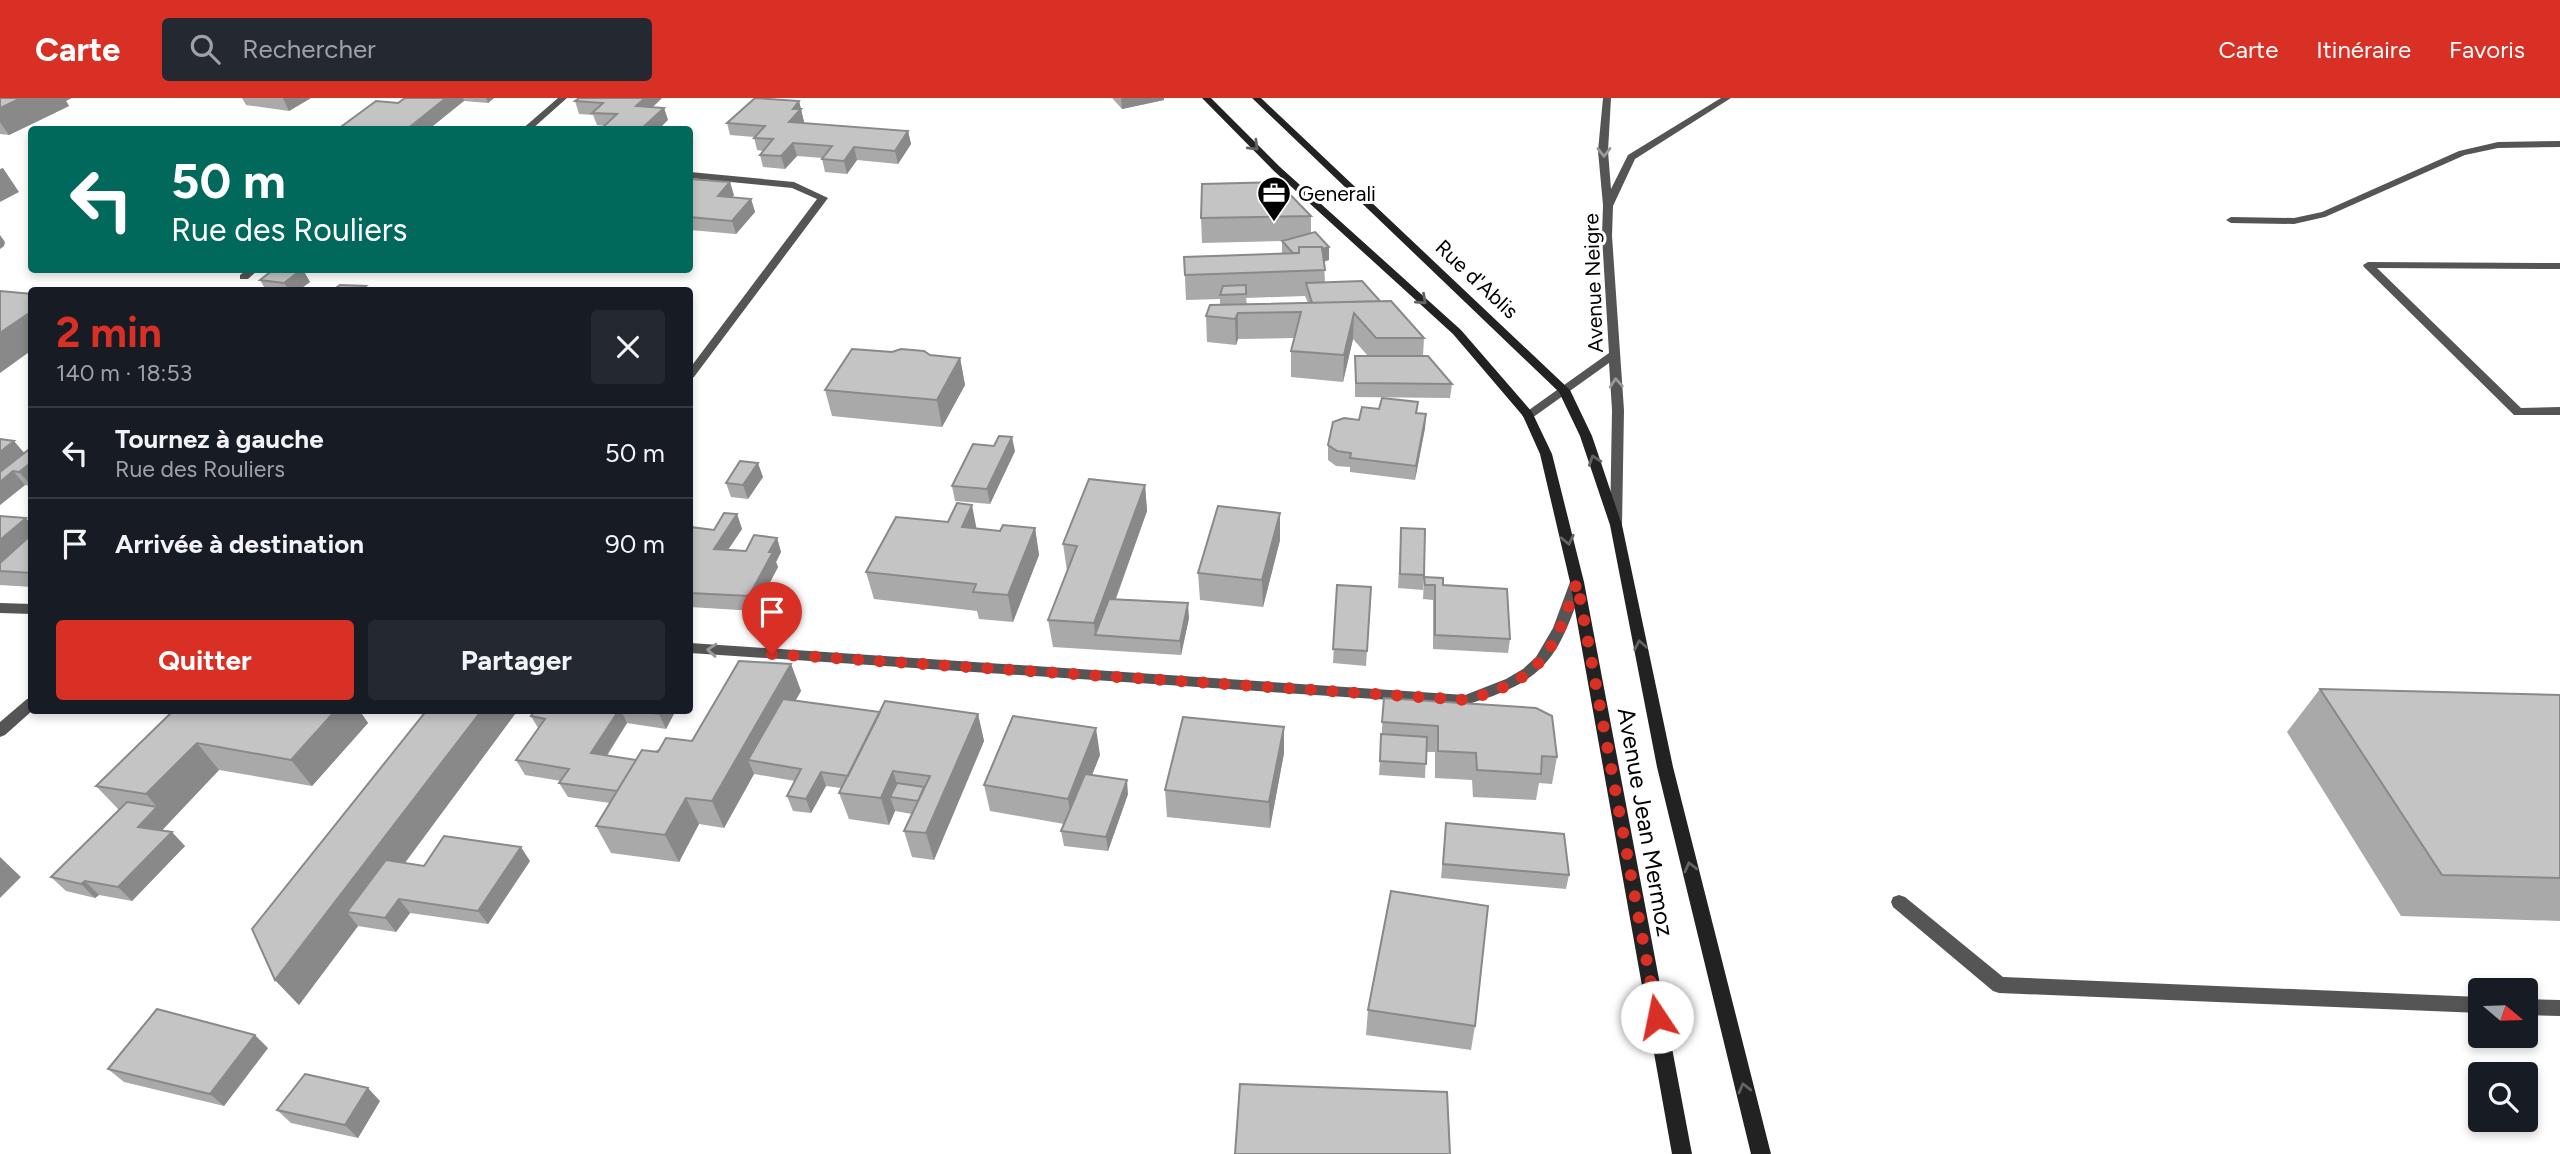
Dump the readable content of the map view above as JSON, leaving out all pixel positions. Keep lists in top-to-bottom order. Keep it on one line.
{"streets":{"main road":["Rue d'Ablis","Avenue Jean Mermoz"],"street":["Avenue Neigre"]},"crossings":[["Rue d'Ablis","Avenue Neigre"],["Rue d'Ablis","Avenue Jean Mermoz"],["Avenue Neigre","Avenue Jean Mermoz"]],"one_way":["Avenue Neigre"],"places":{"office":["Generali"]},"north":"right","page":{"header":"Carte","search":"Rechercher","nav":["Carte","Itinéraire","Favoris"],"turn":["50 m","Rue des Rouliers"],"heading":["2 min","140 m · 18:53"],"list":[{"name":"Tournez à gauche","note":"Rue des Rouliers","value":"50 m"},{"name":"Arrivée à destination","value":"90 m"}],"buttons":["Quitter","Partager"]}}
